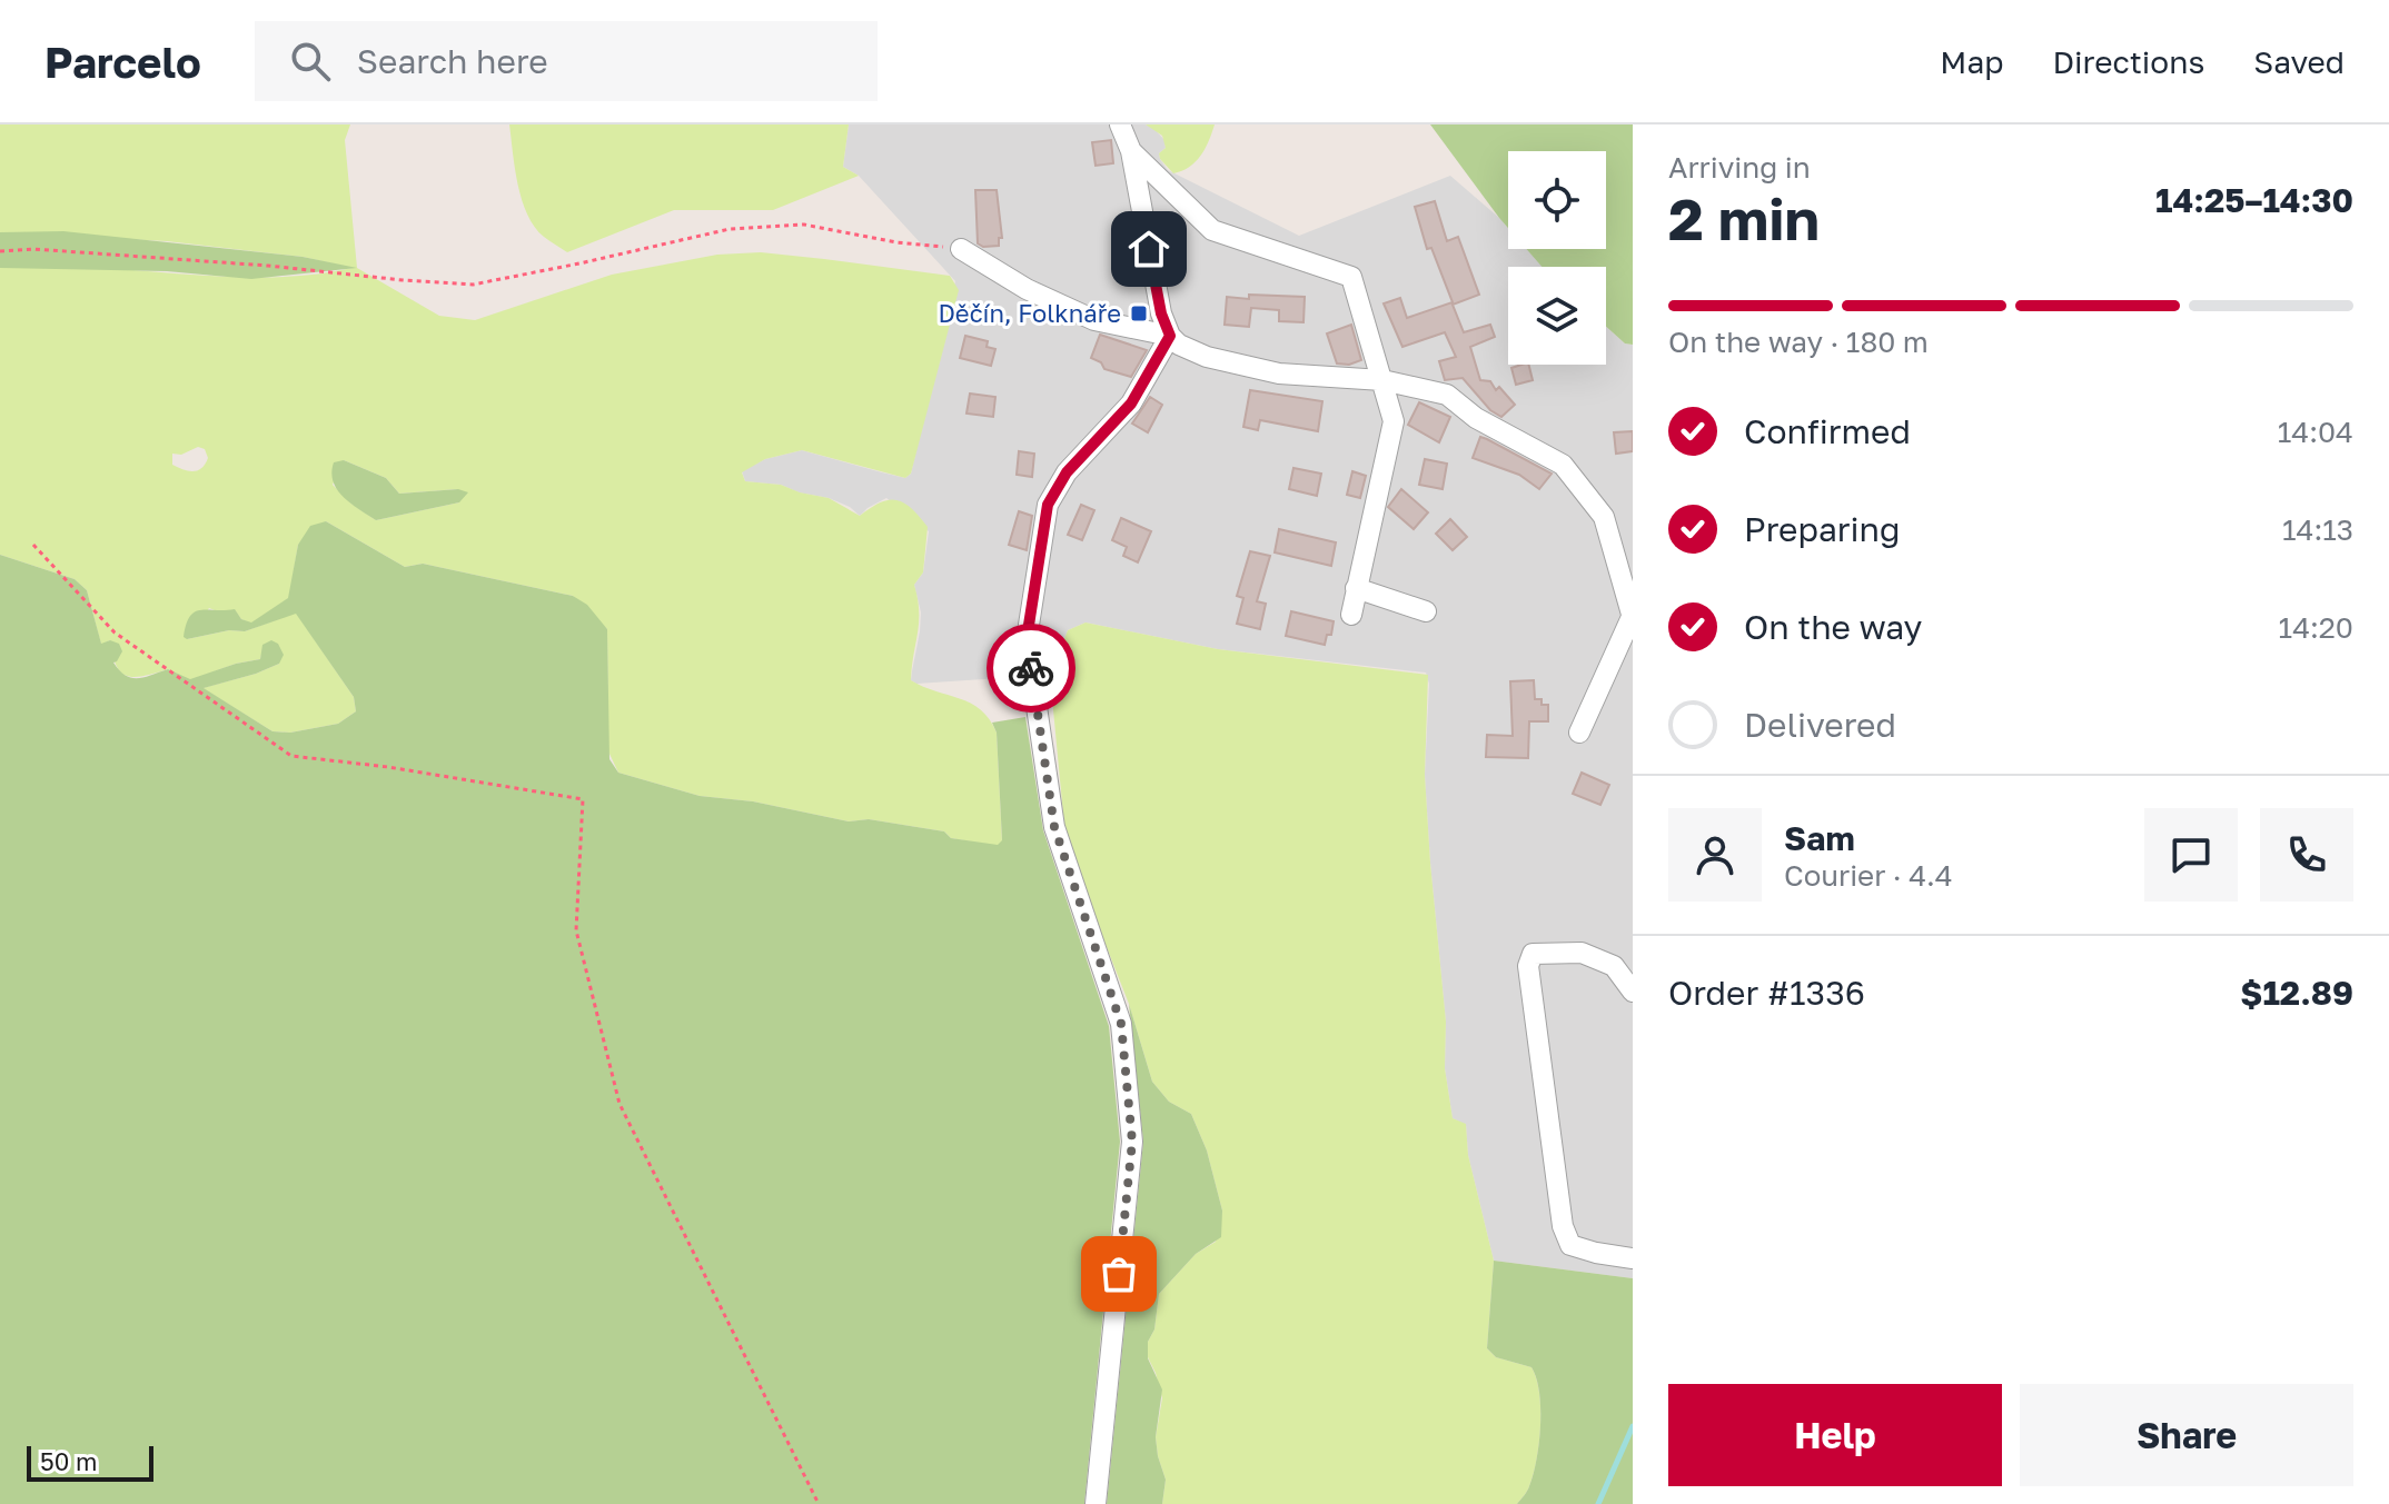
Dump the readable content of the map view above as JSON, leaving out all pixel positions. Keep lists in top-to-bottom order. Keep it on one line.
{"places":{"transit":["Děčín, Folknáře"]},"scale_bar":"50 m","page":{"header":"Parcelo","search":"Search here","nav":["Map","Directions","Saved"],"heading":["2 min","Arriving in","14:25–14:30"],"panel":["Sam","Courier · 4.4","Order #1336","$12.89"],"bar":"On the way · 180 m","list":[["Confirmed","14:04"],["Preparing","14:13"],["On the way","14:20"],"Delivered"],"buttons":["Help","Share"],"scale":"50 m"}}
